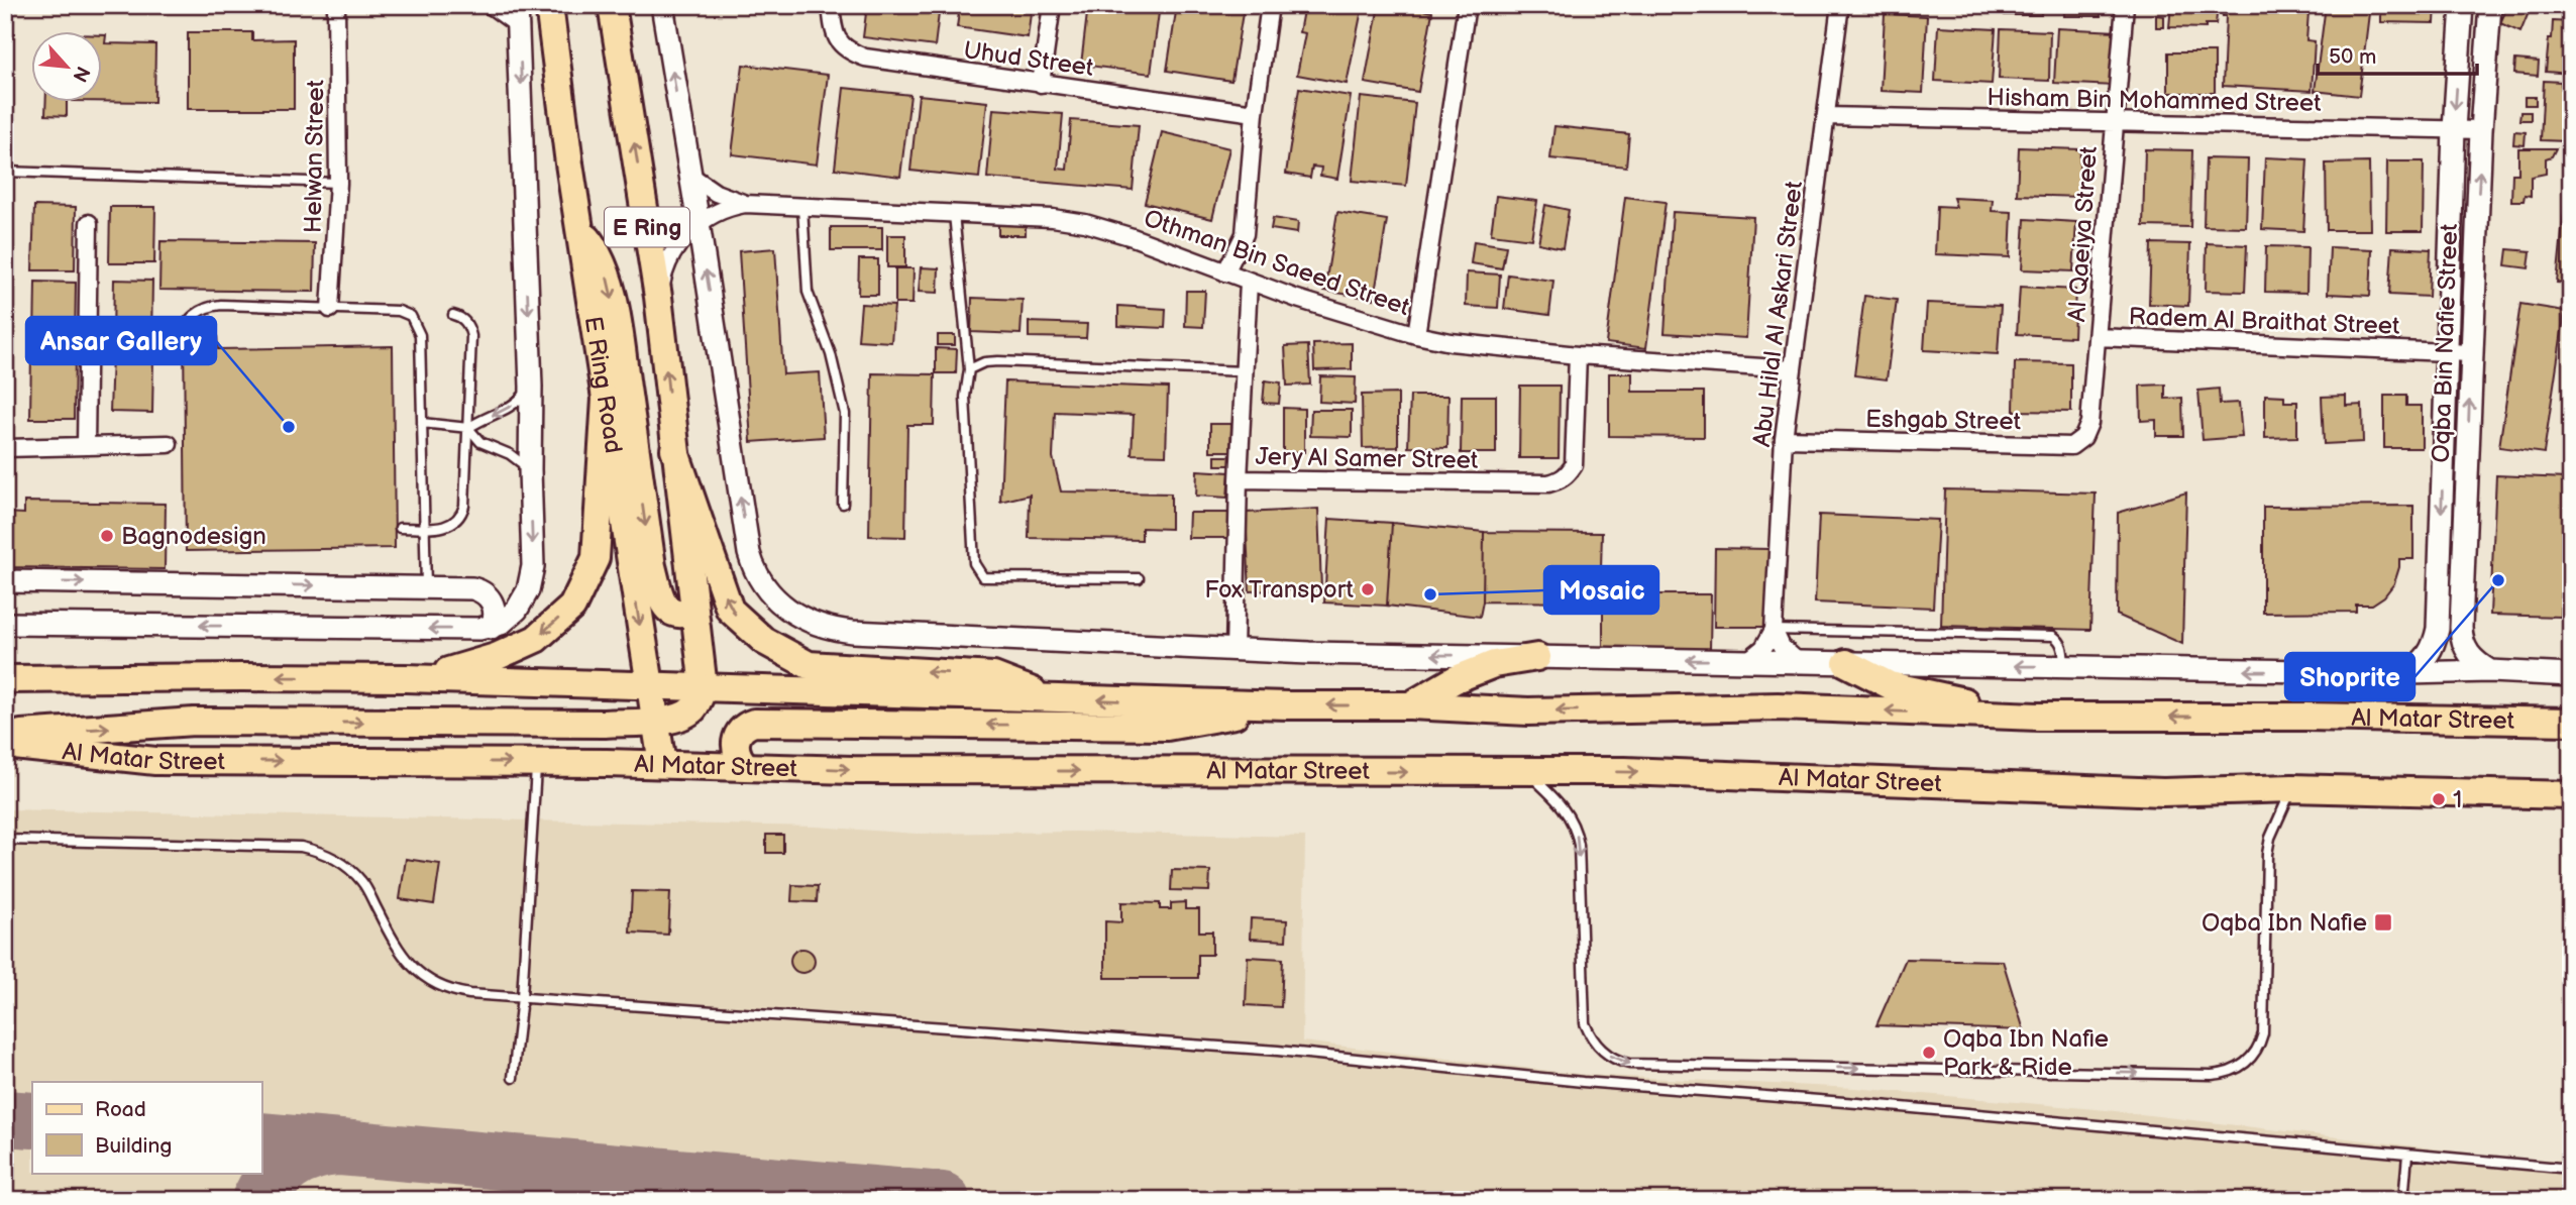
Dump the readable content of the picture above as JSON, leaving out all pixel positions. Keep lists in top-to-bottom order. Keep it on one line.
{"streets":{"main road":["E Ring","E Ring Road","Al Matar Street"],"street":["Uhud Street","Hisham Bin Mohammed Street","Helwan Street","Al Qaeiya Street","Othman Bin Saeed Street","Abu Hilal Al Askari Street","Radem Al Braithat Street","Oqba Bin Nafie Street","Eshgab Street","Jery Al Samer Street"]},"crossings":[["Hisham Bin Mohammed Street","Al Qaeiya Street"],["Hisham Bin Mohammed Street","Abu Hilal Al Askari Street"],["Hisham Bin Mohammed Street","Oqba Bin Nafie Street"],["E Ring","Othman Bin Saeed Street"],["E Ring","Al Matar Street"],["Al Qaeiya Street","Radem Al Braithat Street"],["Al Qaeiya Street","Eshgab Street"],["Othman Bin Saeed Street","Abu Hilal Al Askari Street"],["Othman Bin Saeed Street","Jery Al Samer Street"],["Othman Bin Saeed Street","Al Matar Street"],["Abu Hilal Al Askari Street","Eshgab Street"],["Radem Al Braithat Street","Oqba Bin Nafie Street"],["Oqba Bin Nafie Street","Al Matar Street"],["E Ring Road","Al Matar Street"]],"places":{"other":["Ansar Gallery","Bagnodesign","Shoprite","Fox Transport","Mosaic","1","Oqba Ibn Nafie Park & Ride"],"transit":["Oqba Ibn Nafie"]},"legend":["Road","Building"],"scale_bar":"50 m","north":"bottom right"}
